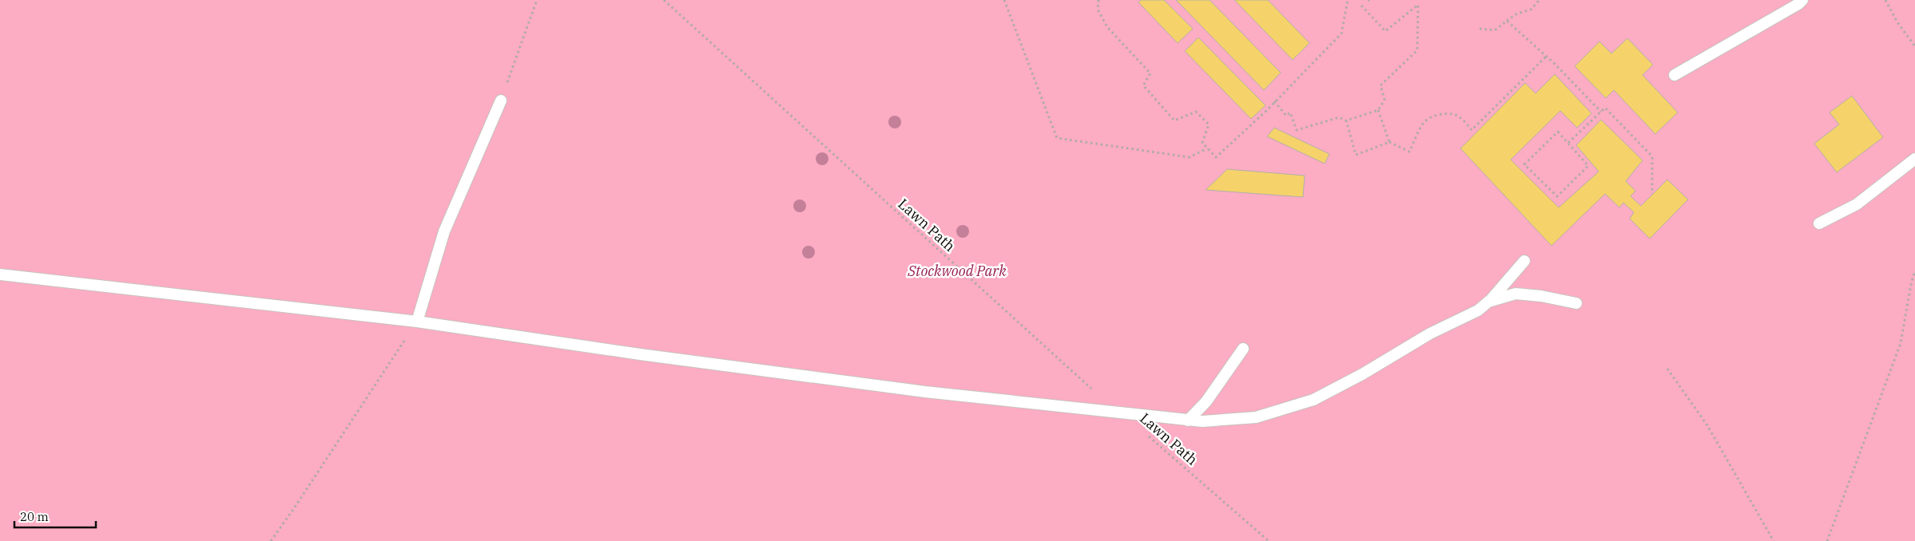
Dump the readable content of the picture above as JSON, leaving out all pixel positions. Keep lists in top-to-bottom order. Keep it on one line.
{"streets":{"path":["Lawn Path"]},"parks":["Stockwood Park"],"scale_bar":"20 m"}
